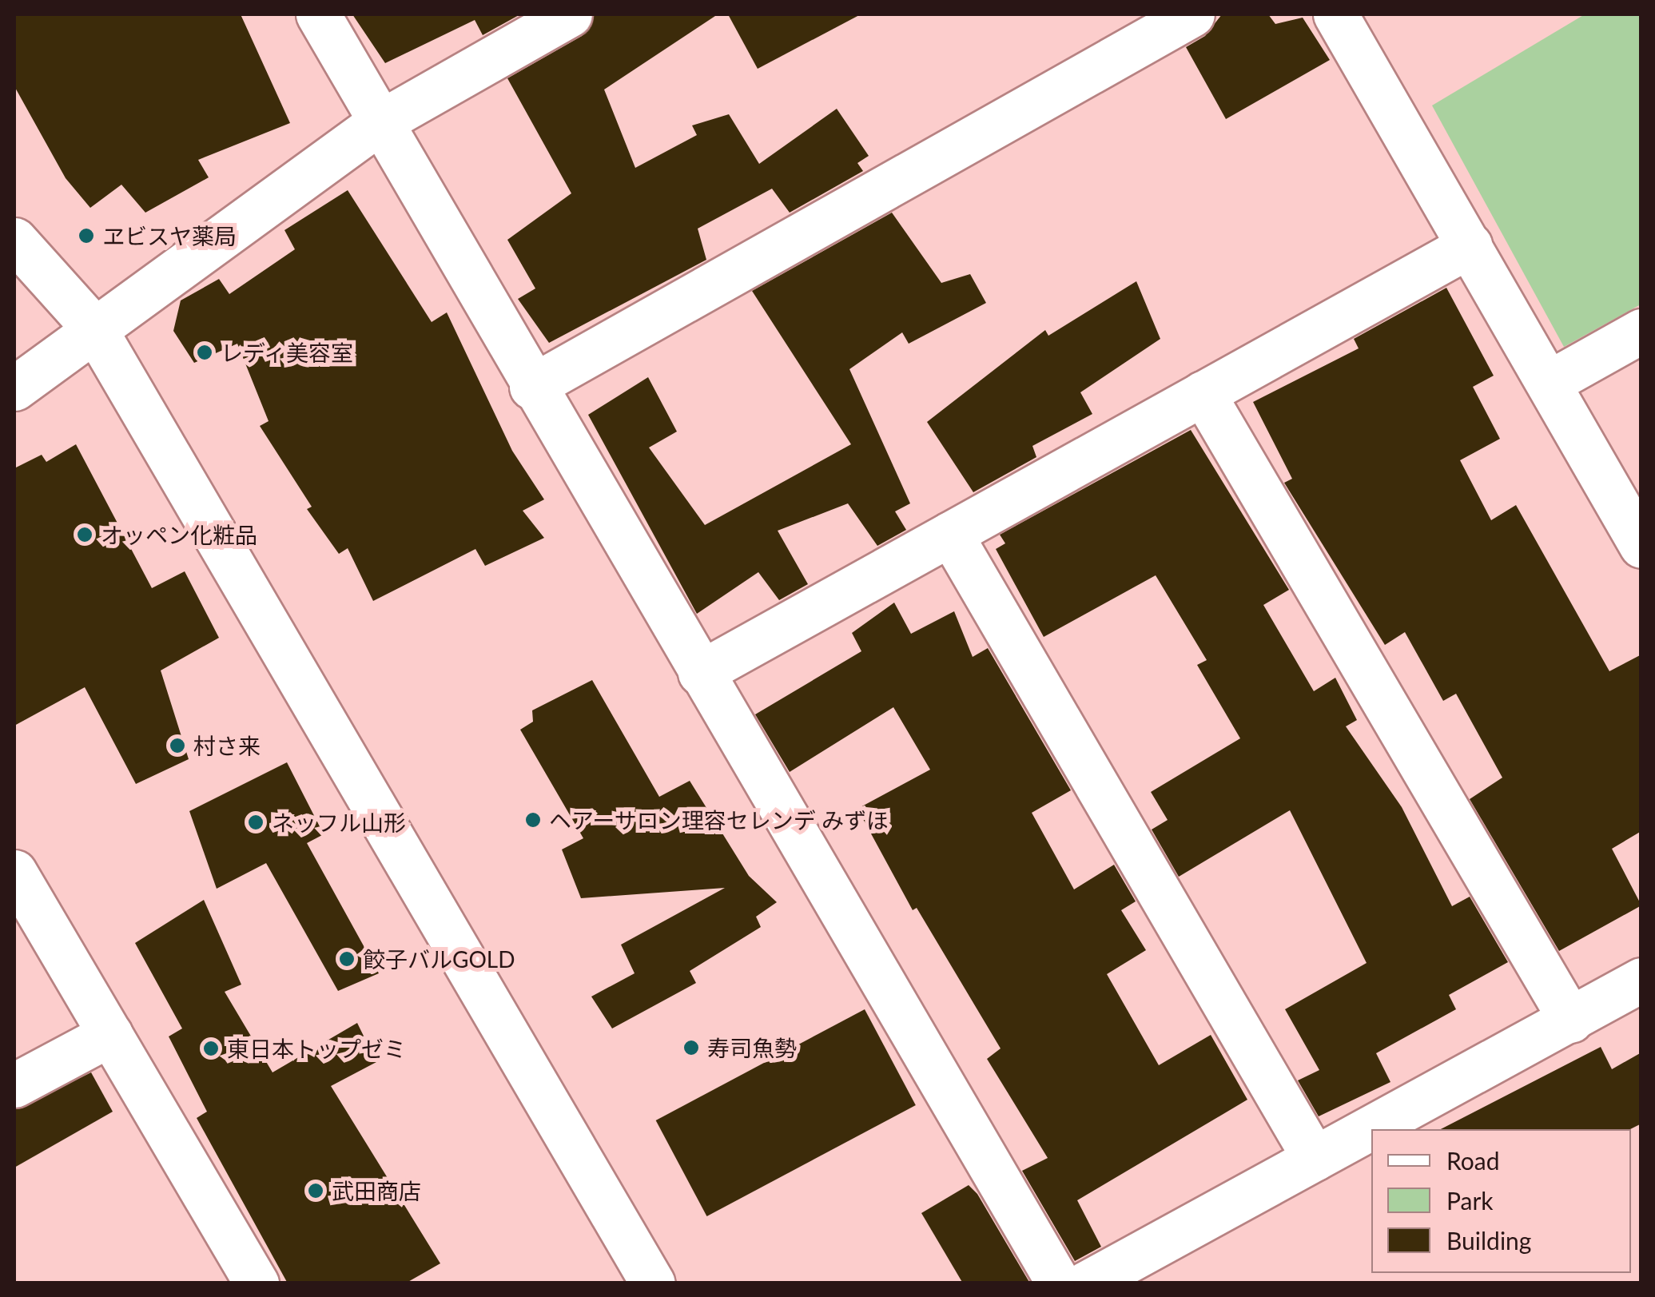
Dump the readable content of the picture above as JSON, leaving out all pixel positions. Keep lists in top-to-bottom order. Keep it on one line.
{"places":["ヱビスヤ薬局","レディ美容室","オッペン化粧品","村さ来","ヘアーサロン理容セレンデ みずほ","ネッフル山形","餃子バルGOLD","寿司魚勢","東日本トップゼミ","武田商店"],"legend":["Road","Park","Building"]}
